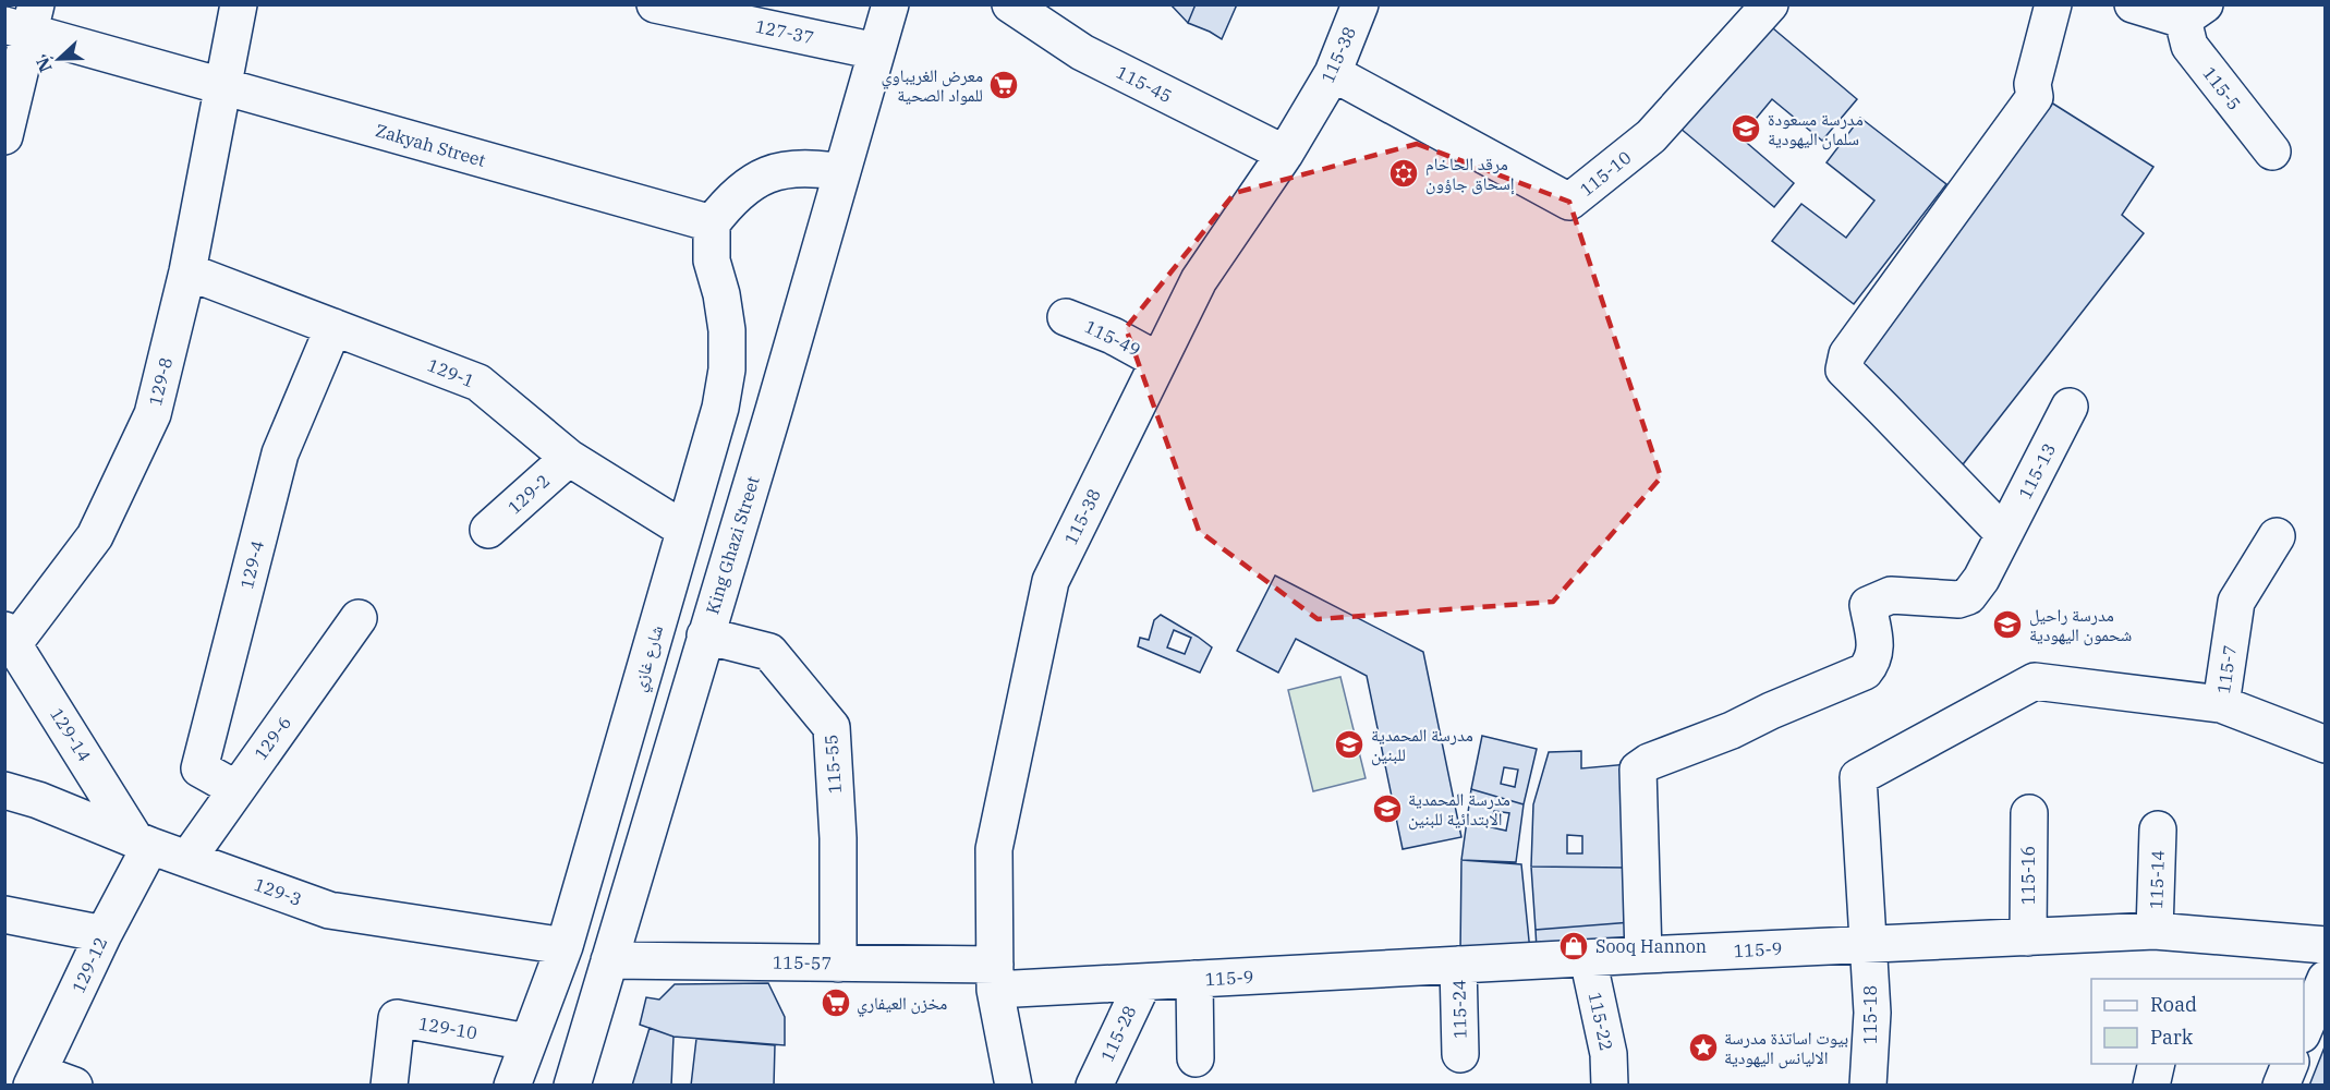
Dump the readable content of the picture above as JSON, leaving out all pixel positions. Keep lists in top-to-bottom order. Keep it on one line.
{"streets":{"street":["127-37","115-38","115-45","115-5","Zakyah Street","115-10","115-49","129-1","129-8","115-13","129-2","King Ghazi Street","129-4","شارع غازي","115-7","129-14","129-6","115-55","115-16","115-14","129-3","115-9","115-57","129-12","115-24","115-18","115-22","129-10","115-28"]},"crossings":[["127-37","King Ghazi Street"],["115-38","115-45"],["115-38","115-10"],["115-38","115-49"],["115-38","115-9"],["115-38","115-57"],["Zakyah Street","129-8"],["Zakyah Street","شارع غازي"],["129-1","129-8"],["129-1","129-2"],["129-1","129-4"],["129-1","شارع غازي"],["129-8","129-14"],["115-13","115-9"],["King Ghazi Street","115-55"],["King Ghazi Street","115-57"],["129-4","129-6"],["شارع غازي","129-3"],["شارع غازي","129-10"],["115-7","115-18"],["129-14","129-3"],["129-14","129-12"],["129-6","129-3"],["115-55","115-57"],["115-16","115-9"],["115-14","115-9"],["129-3","129-12"],["115-9","115-57"],["115-9","115-24"],["115-9","115-18"],["115-9","115-22"],["115-9","115-28"]],"places":{"supermarket":["معرض الغريباوي للمواد الصحية","مخزن العيفاري"],"school or university":["مدرسة مسعودة سلمان اليهودية","مدرسة راحيل شحمون اليهودية","مدرسة المحمدية للبنين","مدرسة المحمدية الابتدائية للبنين"],"synagogue":["مرقد الحاخام إسحاق جاؤون"],"shop":["Sooq Hannon"],"place":["بيوت اساتذة مدرسة الاليانس اليهودية"]},"legend":["Road","Park"],"north":"left"}
